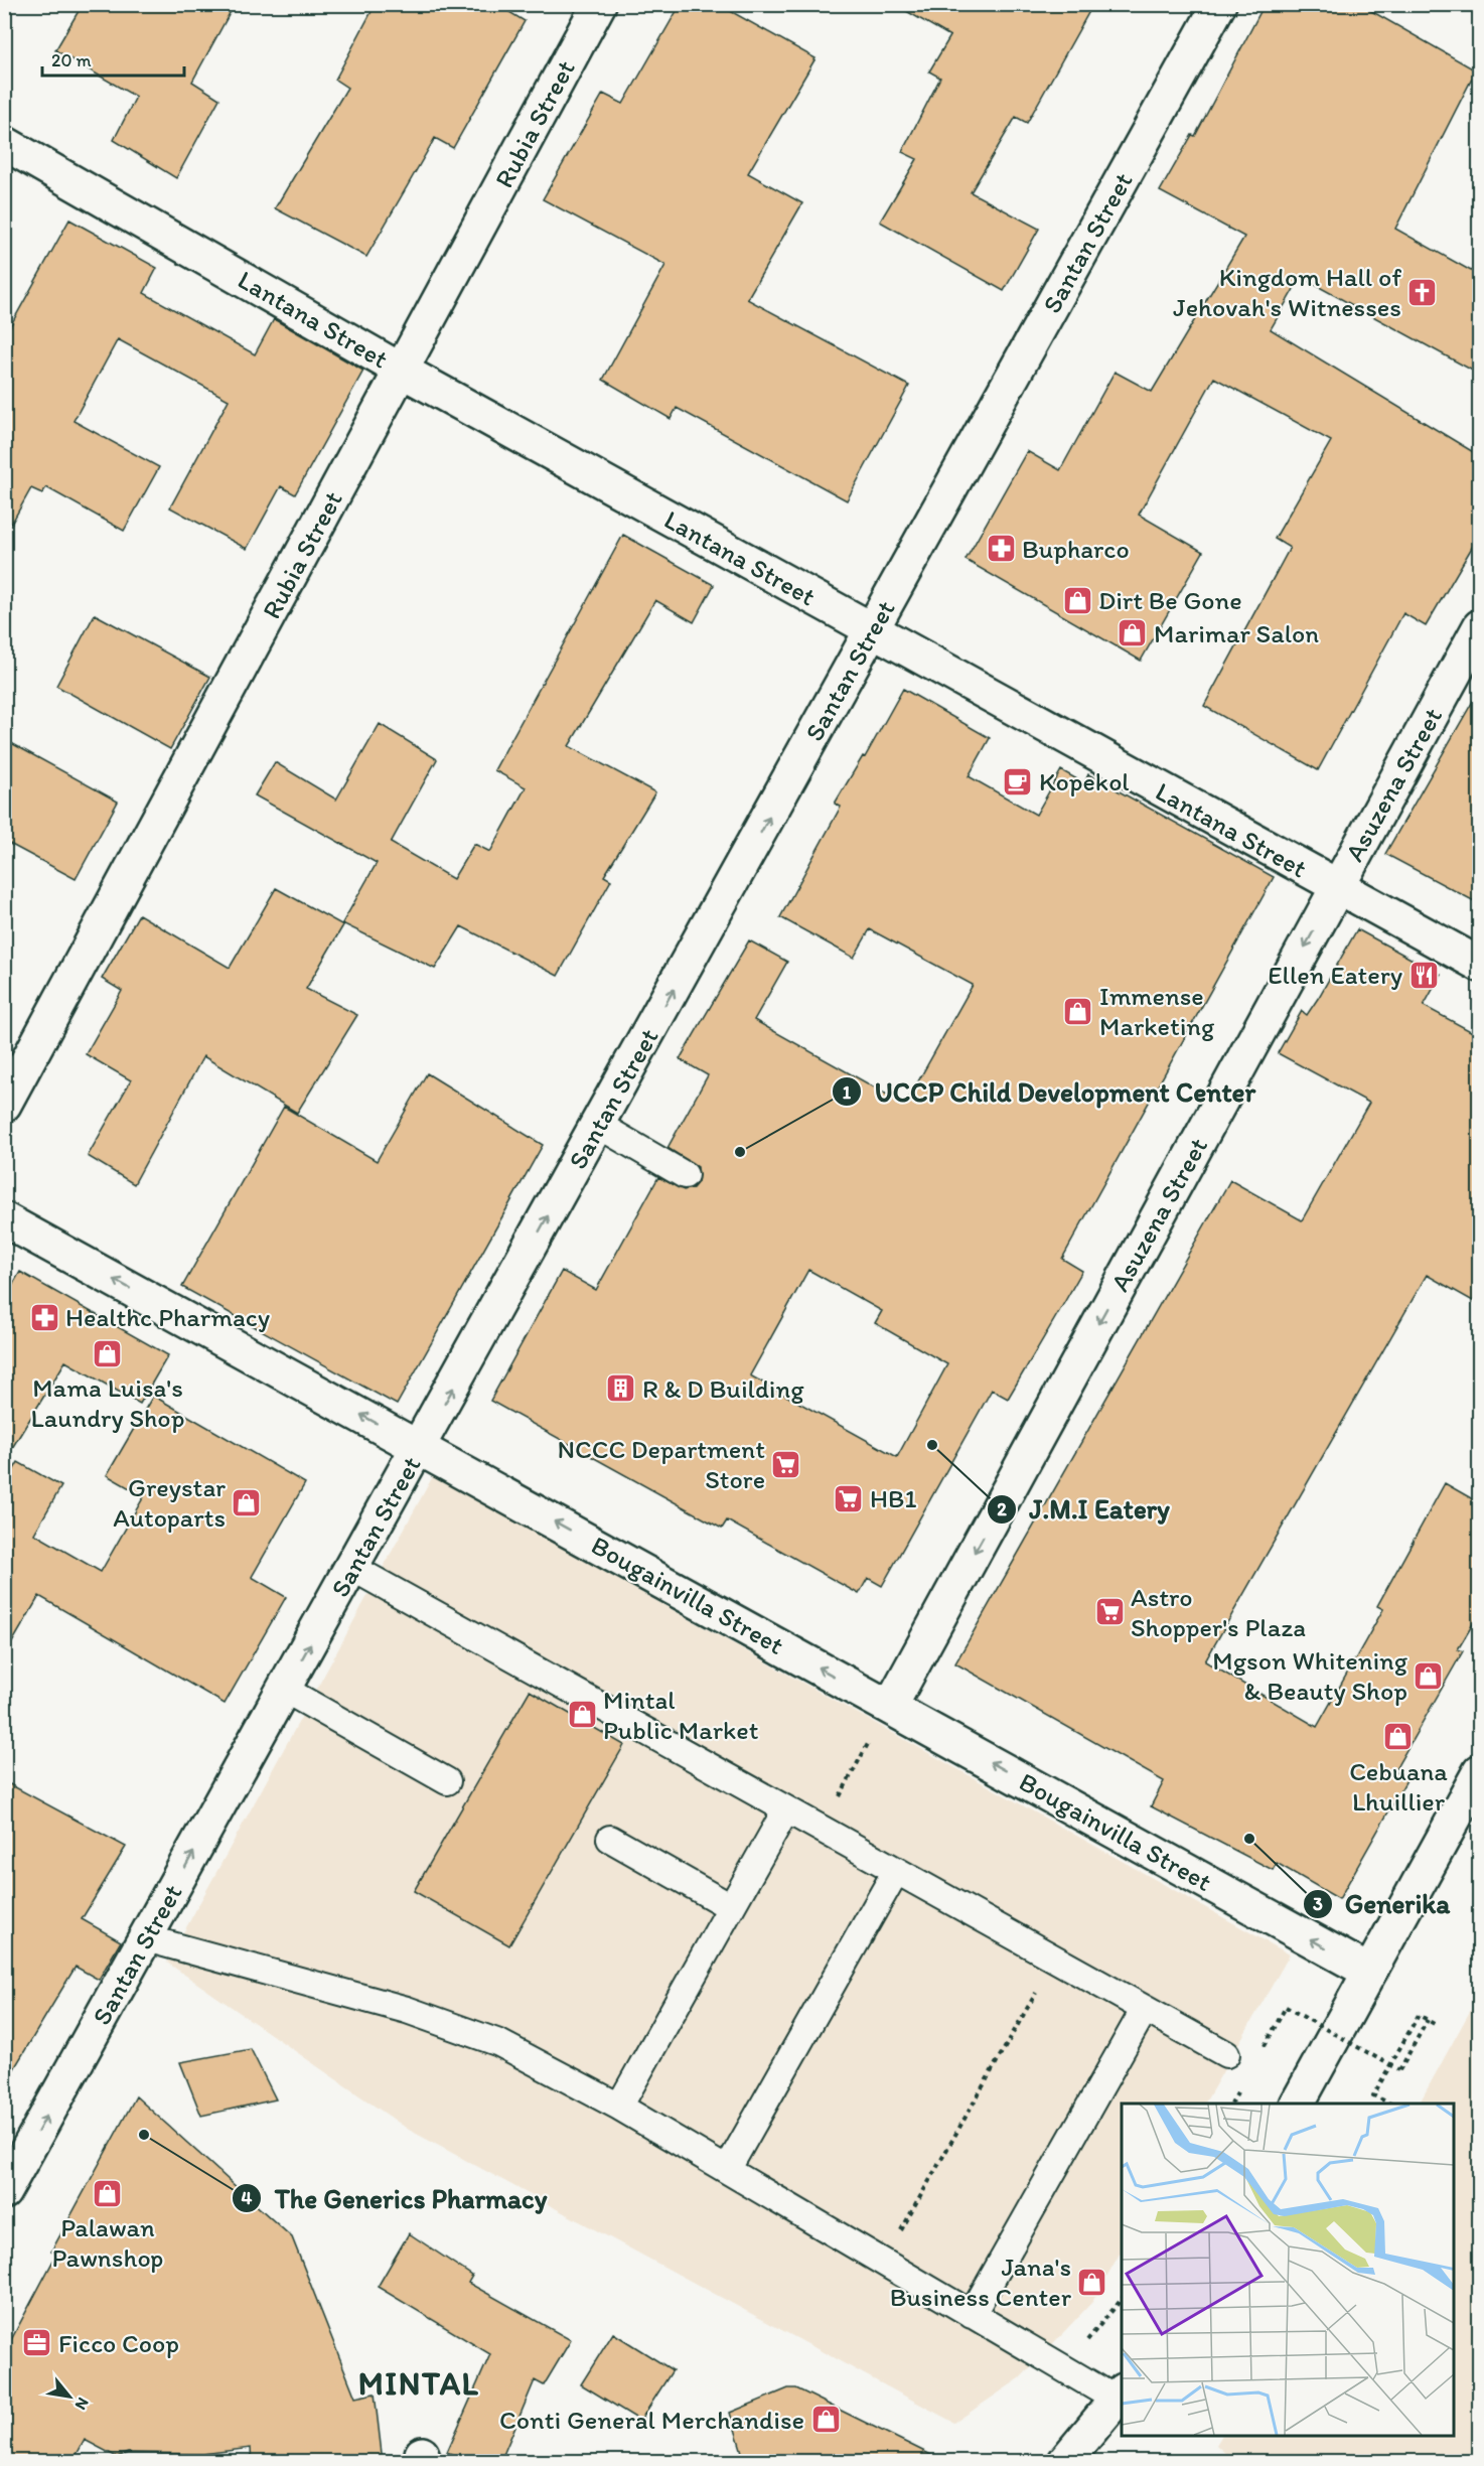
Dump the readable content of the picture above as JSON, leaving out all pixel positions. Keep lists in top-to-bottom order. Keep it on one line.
{"streets":{"main road":["Rubia Street","Santan Street","Lantana Street","Asuzena Street","Bougainvilla Street"]},"crossings":[["Rubia Street","Lantana Street"],["Santan Street","Lantana Street"],["Santan Street","Bougainvilla Street"],["Lantana Street","Asuzena Street"],["Asuzena Street","Bougainvilla Street"]],"one_way":["Santan Street","Asuzena Street","Bougainvilla Street"],"districts":["MINTAL"],"places":{"church":["Kingdom Hall of Jehovah's Witnesses"],"pharmacy":["Bupharco","Healthc Pharmacy"],"shop":["Dirt Be Gone","Marimar Salon","Immense Marketing","Mama Luisa's Laundry Shop","Greystar Autoparts","Mgson Whitening & Beauty Shop","Mintal Public Market","Cebuana Lhuillier","Palawan Pawnshop","Jana's Business Center","Conti General Merchandise"],"cafe":["Kopekol"],"restaurant":["Ellen Eatery"],"other":["UCCP Child Development Center","J.M.I Eatery","Generika","The Generics Pharmacy"],"building":["R & D Building"],"supermarket":["NCCC Department Store","HB1","Astro Shopper's Plaza"],"office":["Ficco Coop"]},"scale_bar":"20 m","north":"bottom right"}
